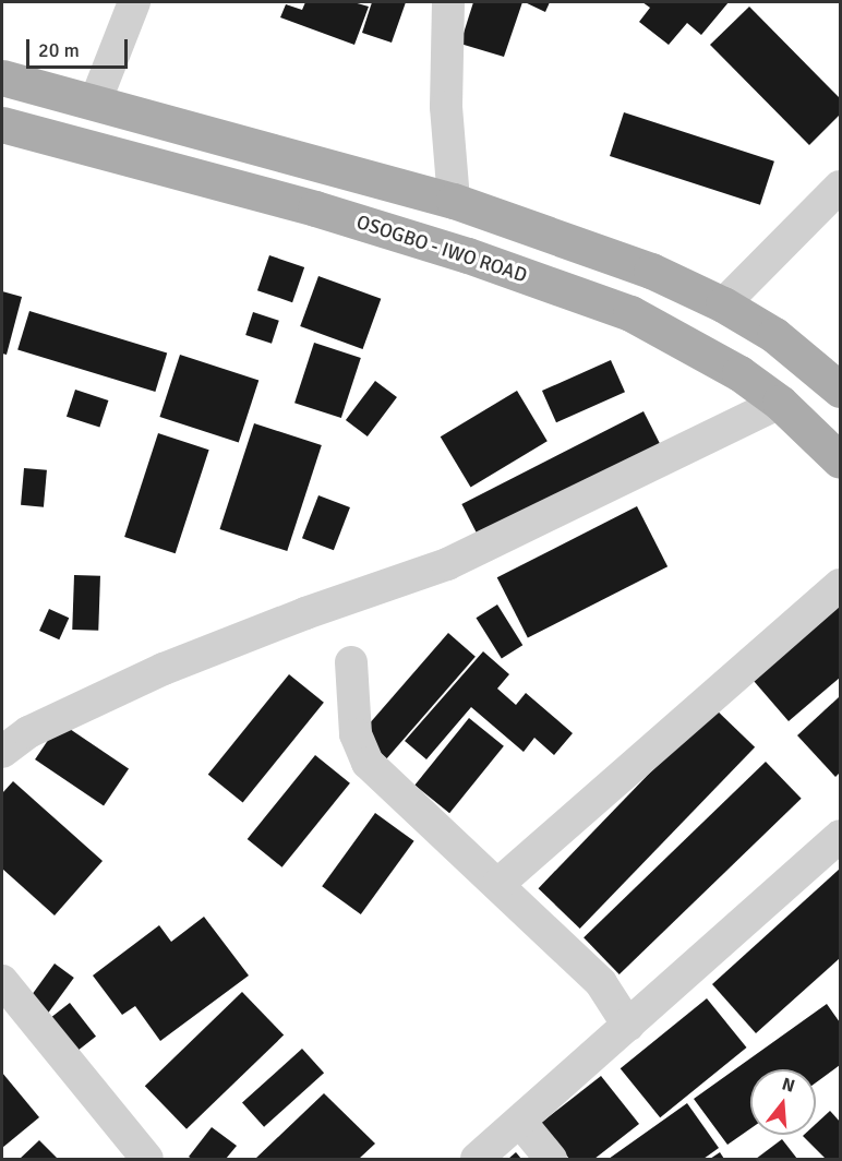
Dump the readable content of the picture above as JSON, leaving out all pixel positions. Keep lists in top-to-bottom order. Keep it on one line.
{"streets":{"main road":["OSOGBO - IWO ROAD"]},"scale_bar":"20 m","north":"top"}
